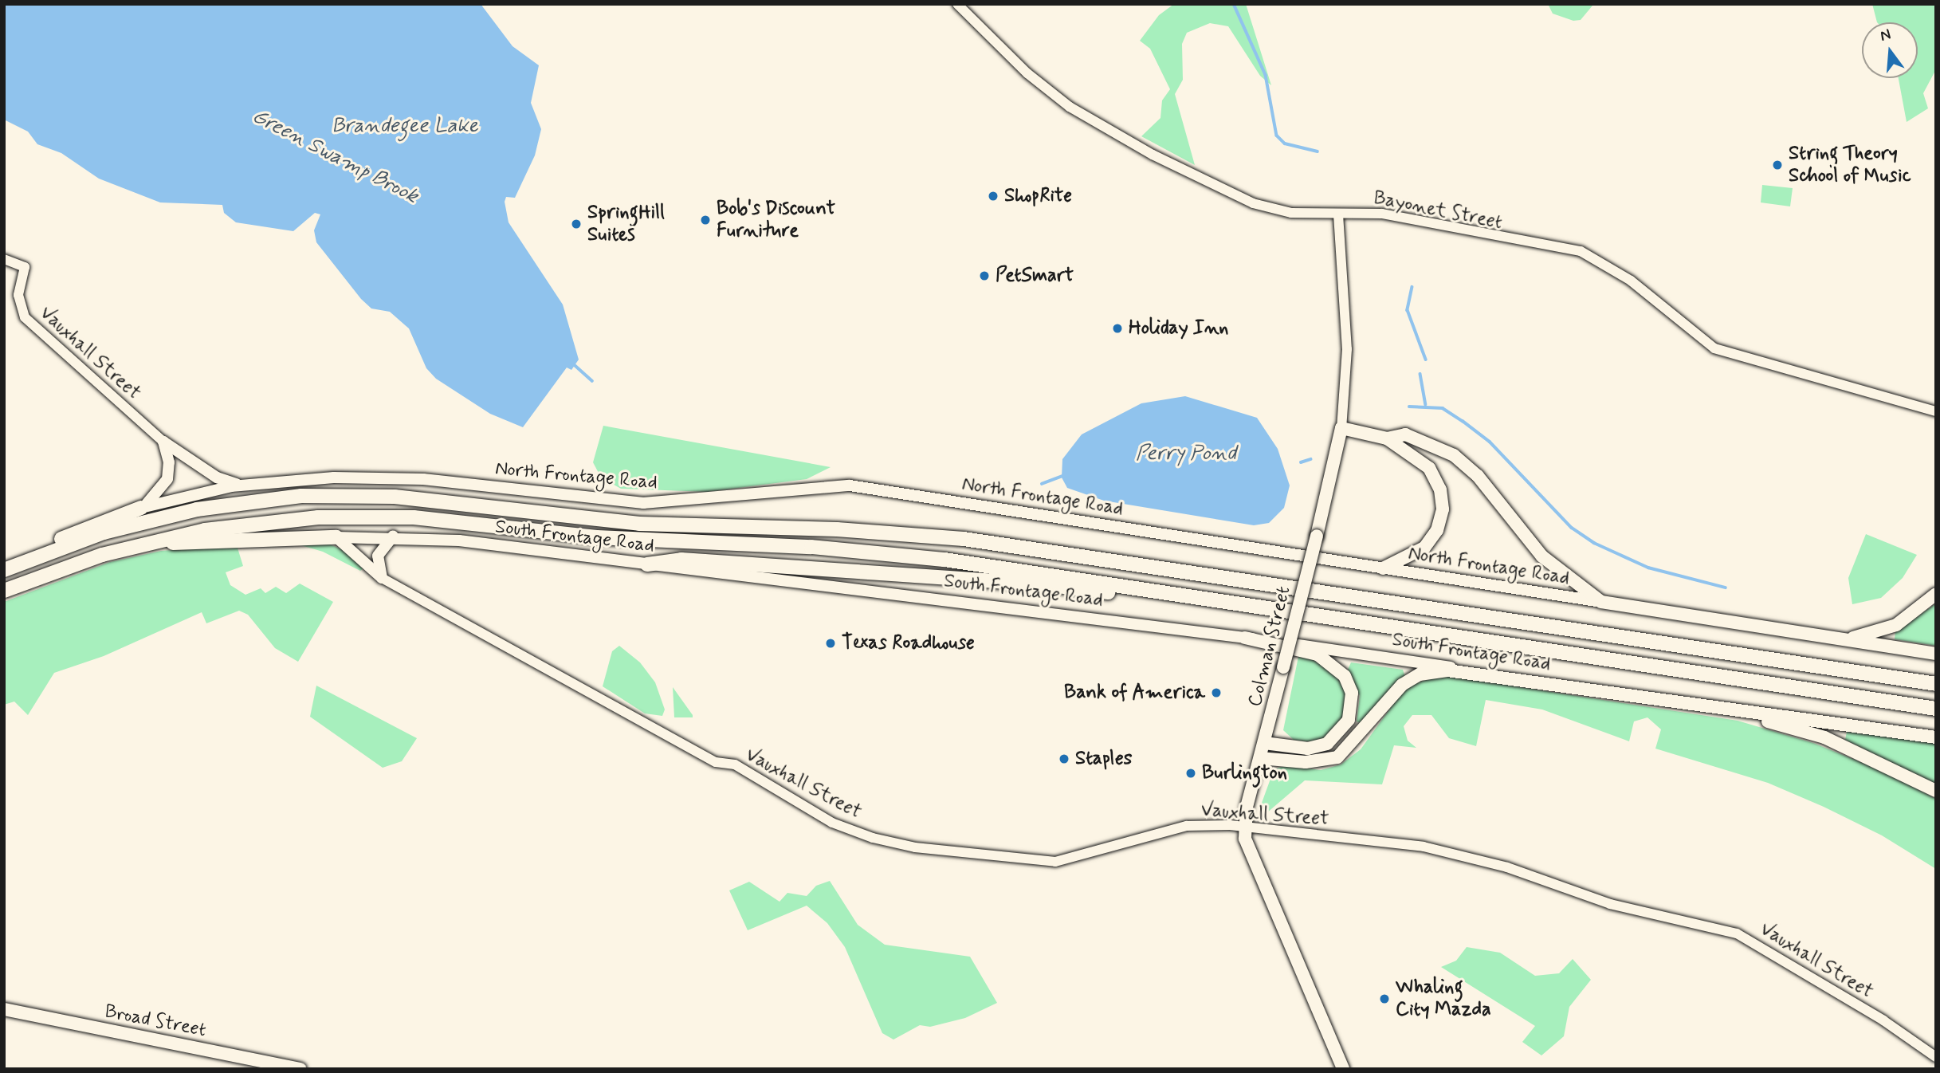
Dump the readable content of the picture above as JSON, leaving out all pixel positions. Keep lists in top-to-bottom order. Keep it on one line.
{"streets":{"main road":["North Frontage Road","South Frontage Road","Colman Street","Broad Street"],"street":["Bayonet Street","Vauxhall Street"]},"crossings":[["Bayonet Street","Colman Street"],["Vauxhall Street","Colman Street"]],"water":["Brandegee Lake","Green Swamp Brook","Perry Pond"],"places":["String Theory School of Music","ShopRite","Bob's Discount Furniture","SpringHill Suites","PetSmart","Holiday Inn","Texas Roadhouse","Bank of America","Staples","Burlington","Whaling City Mazda"],"north":"top"}
